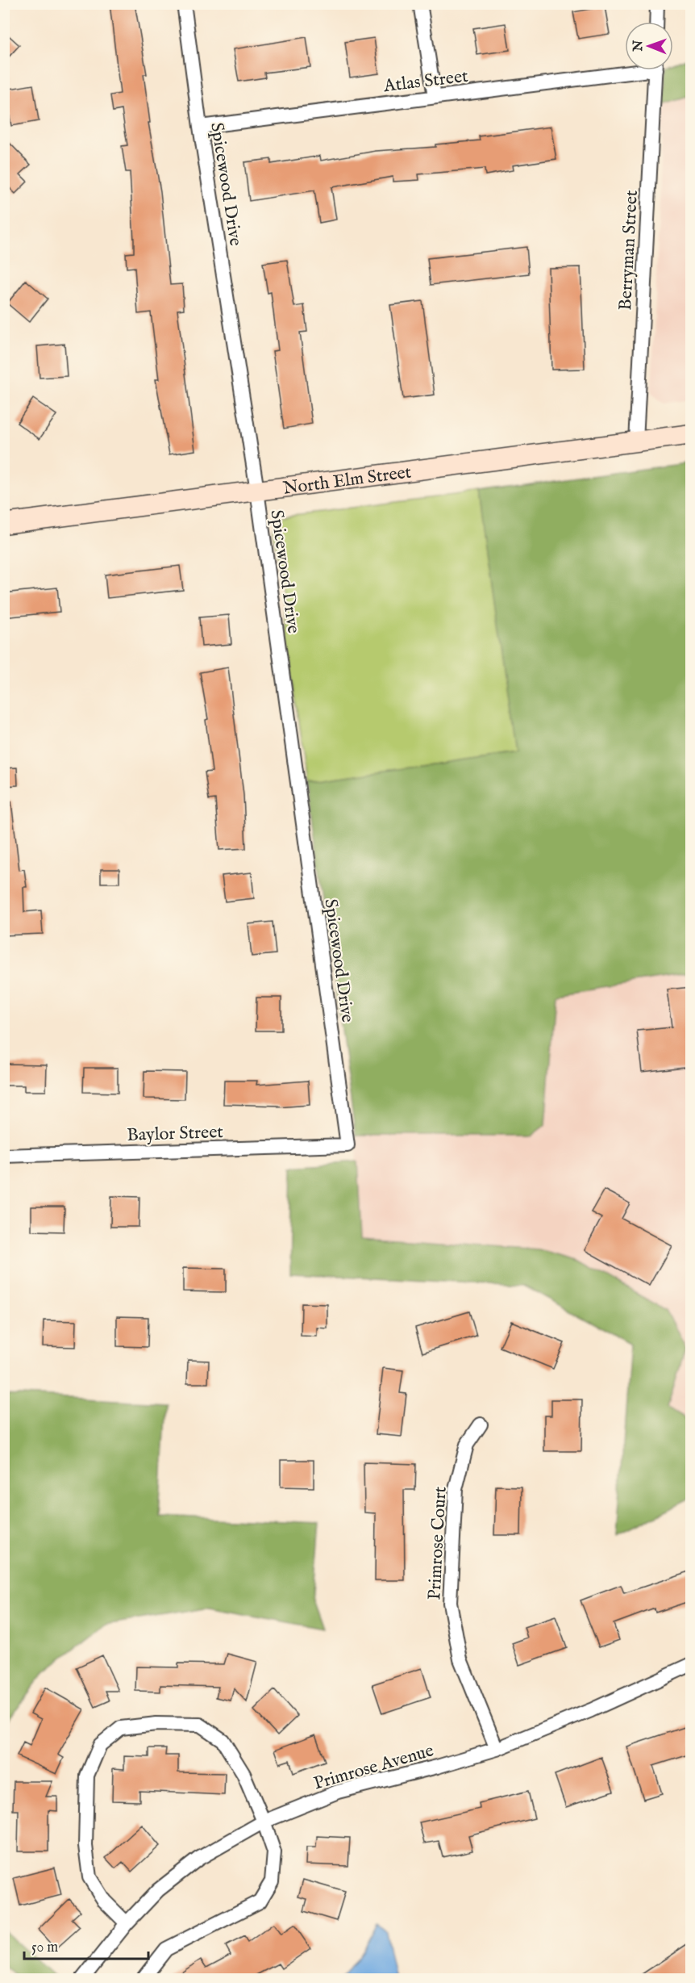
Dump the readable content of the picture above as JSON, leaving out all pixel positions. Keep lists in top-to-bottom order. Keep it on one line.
{"streets":{"main road":["North Elm Street"],"street":["Atlas Street","Spicewood Drive","Berryman Street","Baylor Street","Primrose Court","Primrose Avenue"]},"crossings":[["Atlas Street","Spicewood Drive"],["Spicewood Drive","North Elm Street"],["Spicewood Drive","Baylor Street"],["Berryman Street","North Elm Street"],["Primrose Court","Primrose Avenue"]],"scale_bar":"50 m","north":"left"}
